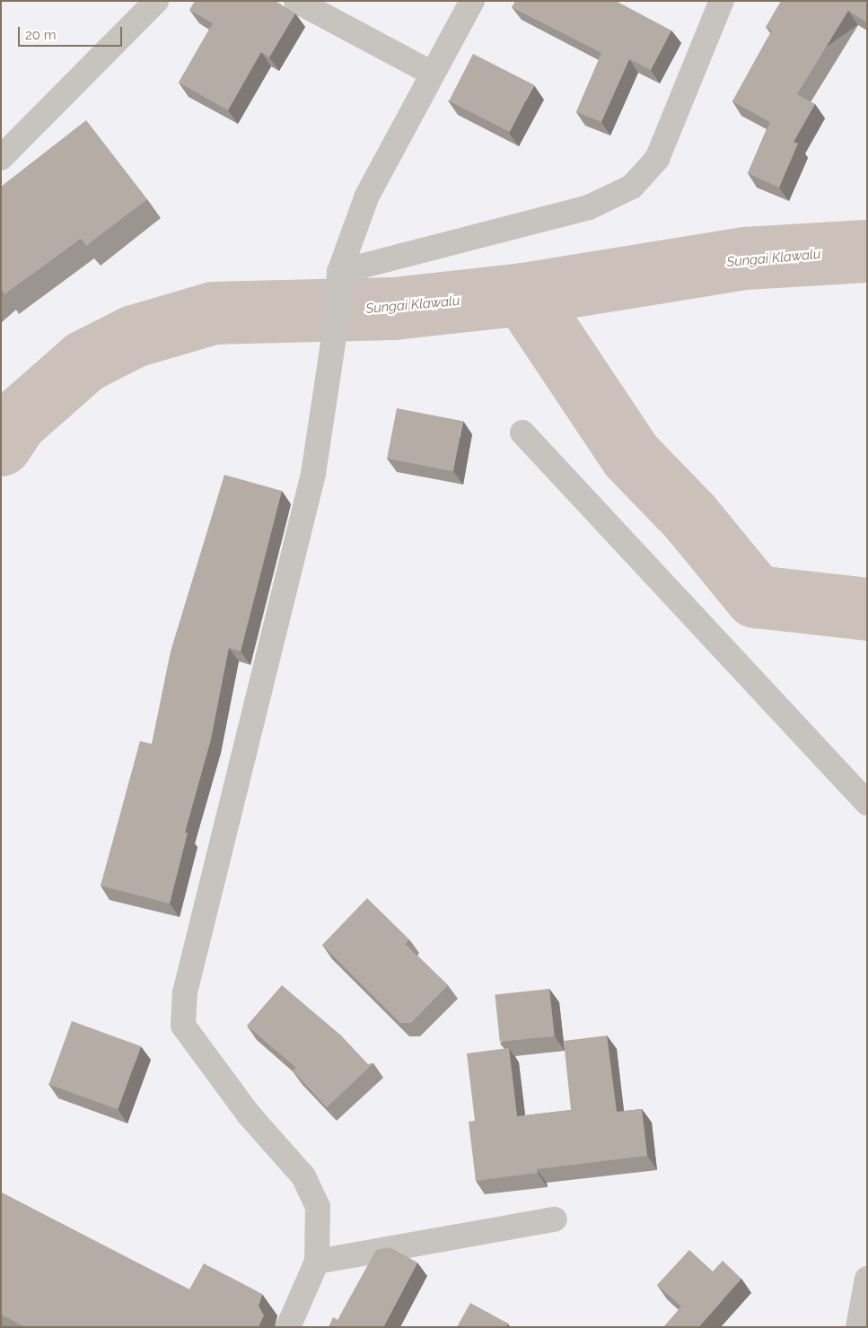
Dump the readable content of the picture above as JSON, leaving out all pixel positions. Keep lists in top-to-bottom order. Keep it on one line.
{"water":["Sungai Klawalu"],"scale_bar":"20 m"}
